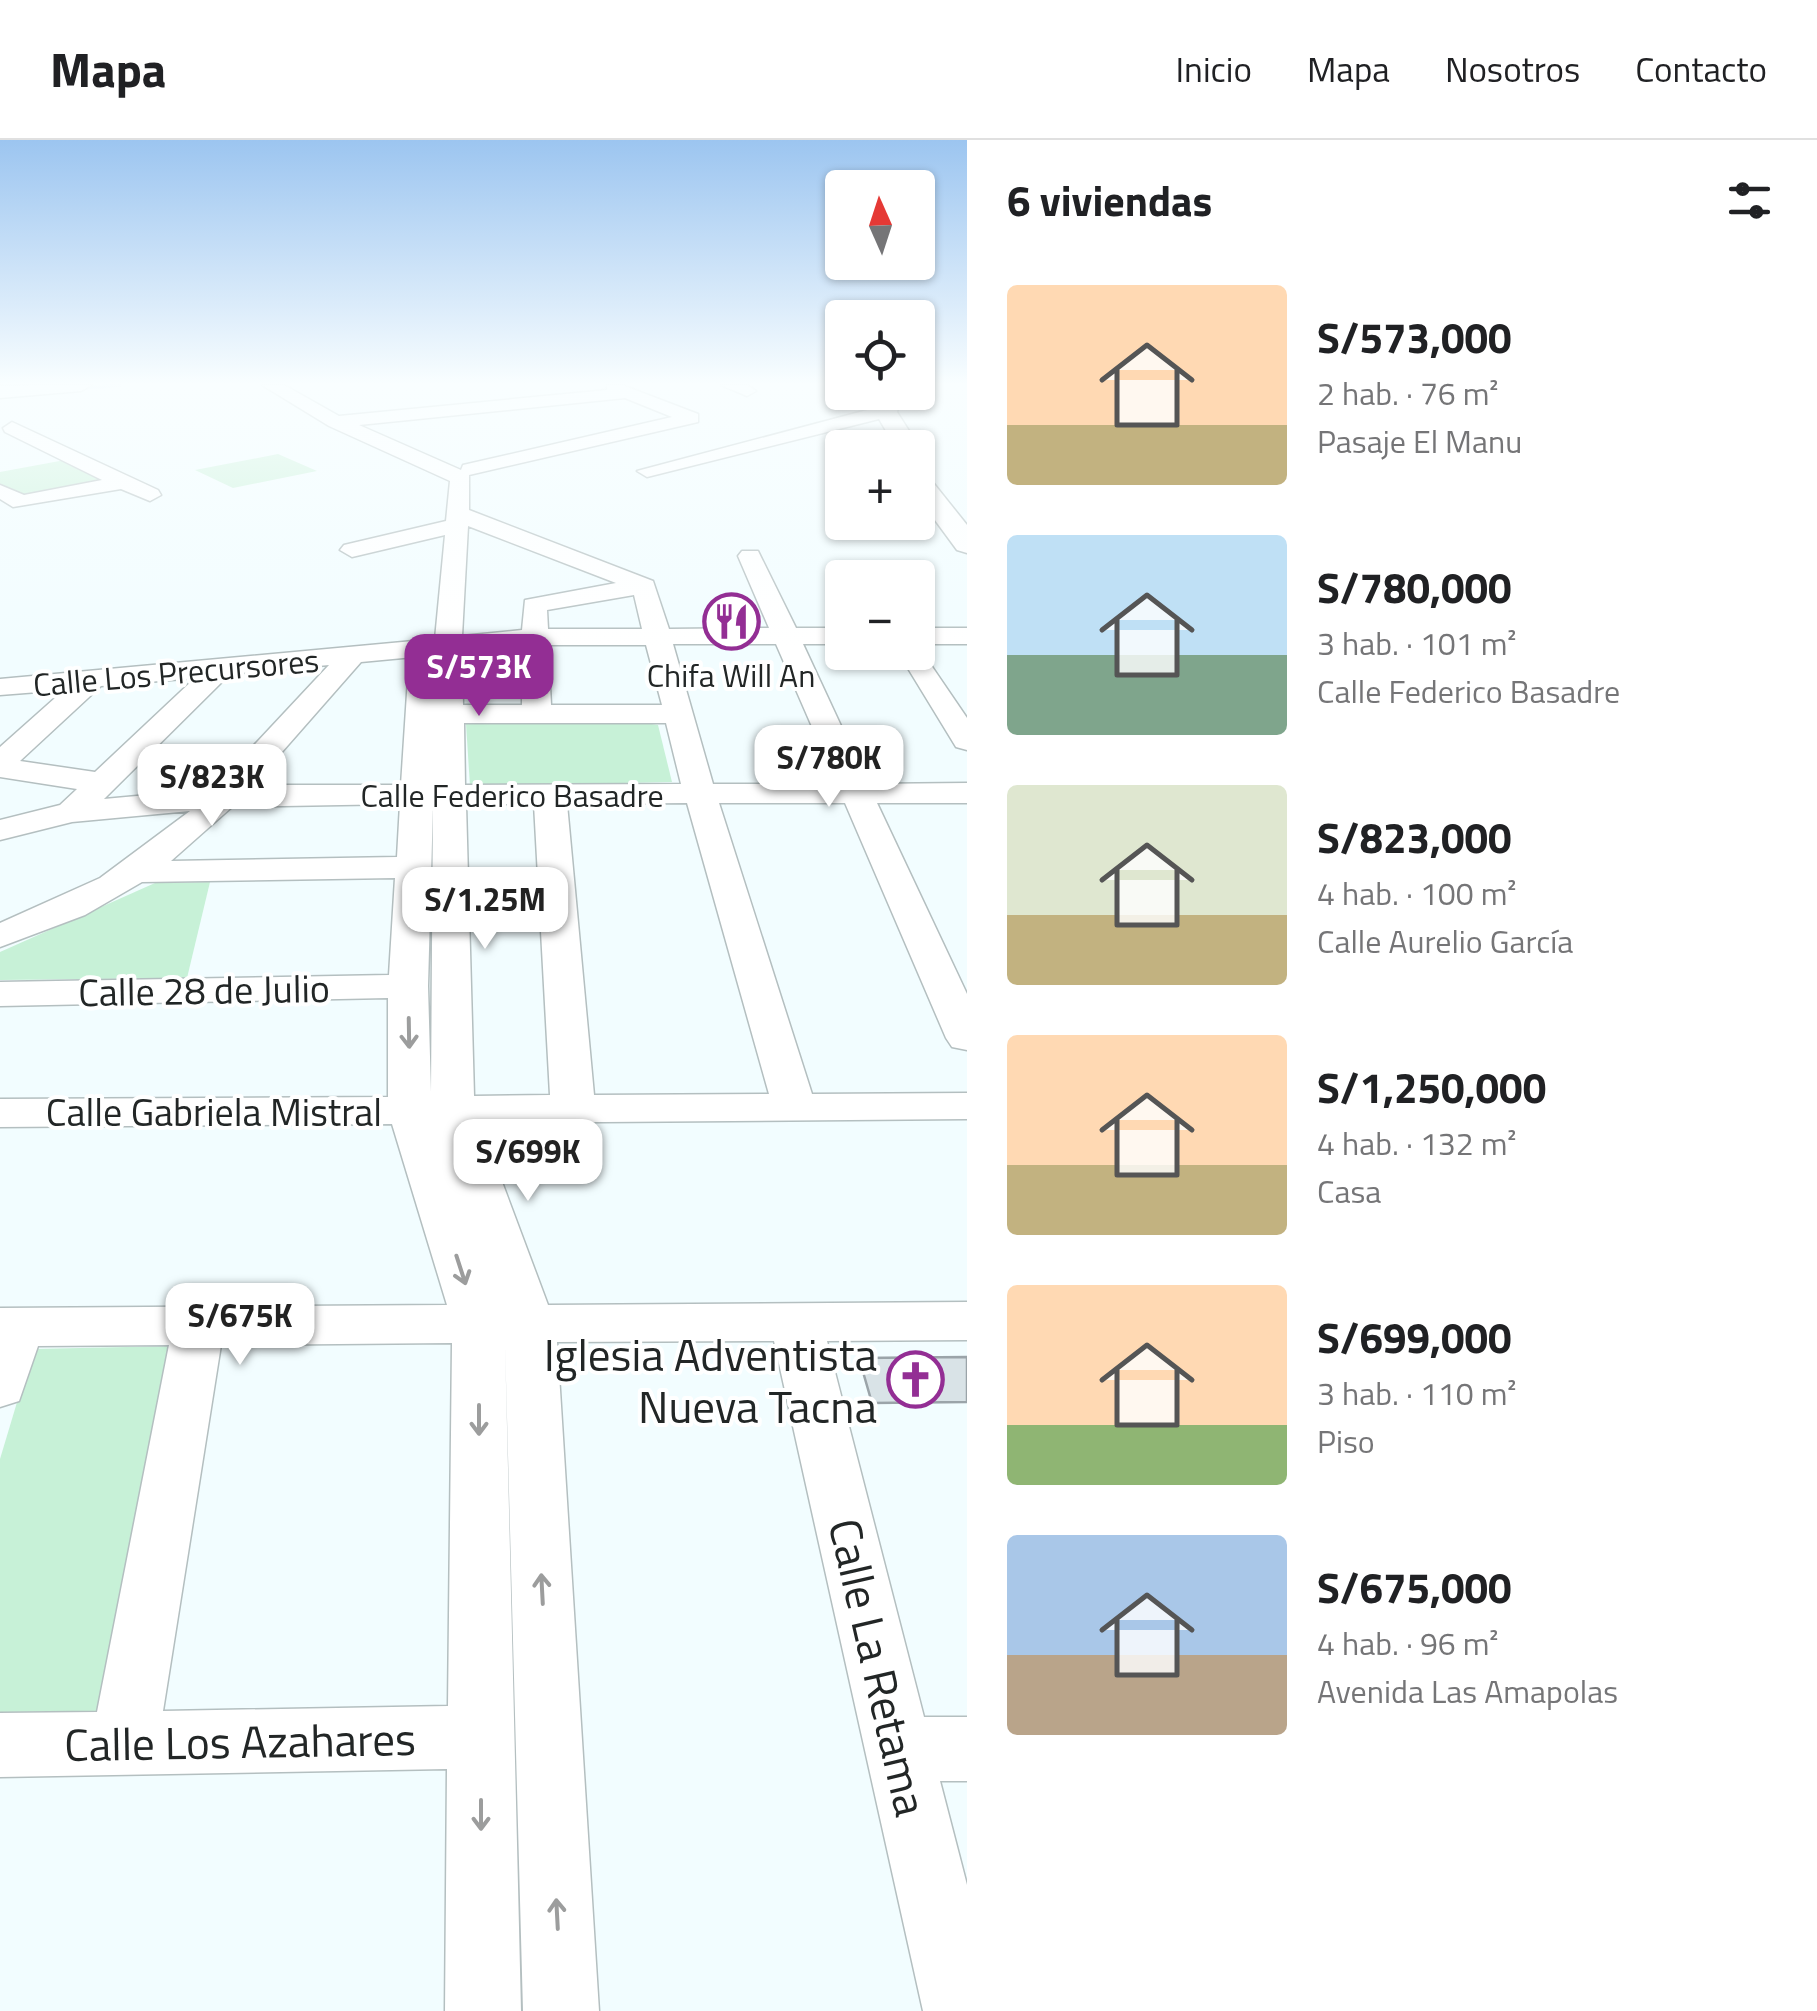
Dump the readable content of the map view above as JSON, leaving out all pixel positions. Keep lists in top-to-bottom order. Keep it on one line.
{"streets":{"street":["Calle Los Precursores","Calle Federico Basadre","Calle 28 de Julio","Calle Gabriela Mistral","Calle La Retama","Calle Los Azahares"]},"places":{"restaurant":["Chifa Will An"],"church":["Iglesia Adventista Nueva Tacna"]},"north":"top","page":{"header":"Mapa","nav":["Inicio","Mapa","Nosotros","Contacto"],"heading":"6 viviendas","map_buttons":["+","−"],"list":[{"name":"S/573,000","note":"2 hab. · 76 m² · Pasaje El Manu"},{"name":"S/780,000","note":"3 hab. · 101 m² · Calle Federico Basadre"},{"name":"S/823,000","note":"4 hab. · 100 m² · Calle Aurelio García"},{"name":"S/1,250,000","note":"4 hab. · 132 m² · Casa"},{"name":"S/699,000","note":"3 hab. · 110 m² · Piso"},{"name":"S/675,000","note":"4 hab. · 96 m² · Avenida Las Amapolas"}],"price":["S/573K","S/780K","S/823K","S/1.25M","S/699K","S/675K"]}}
